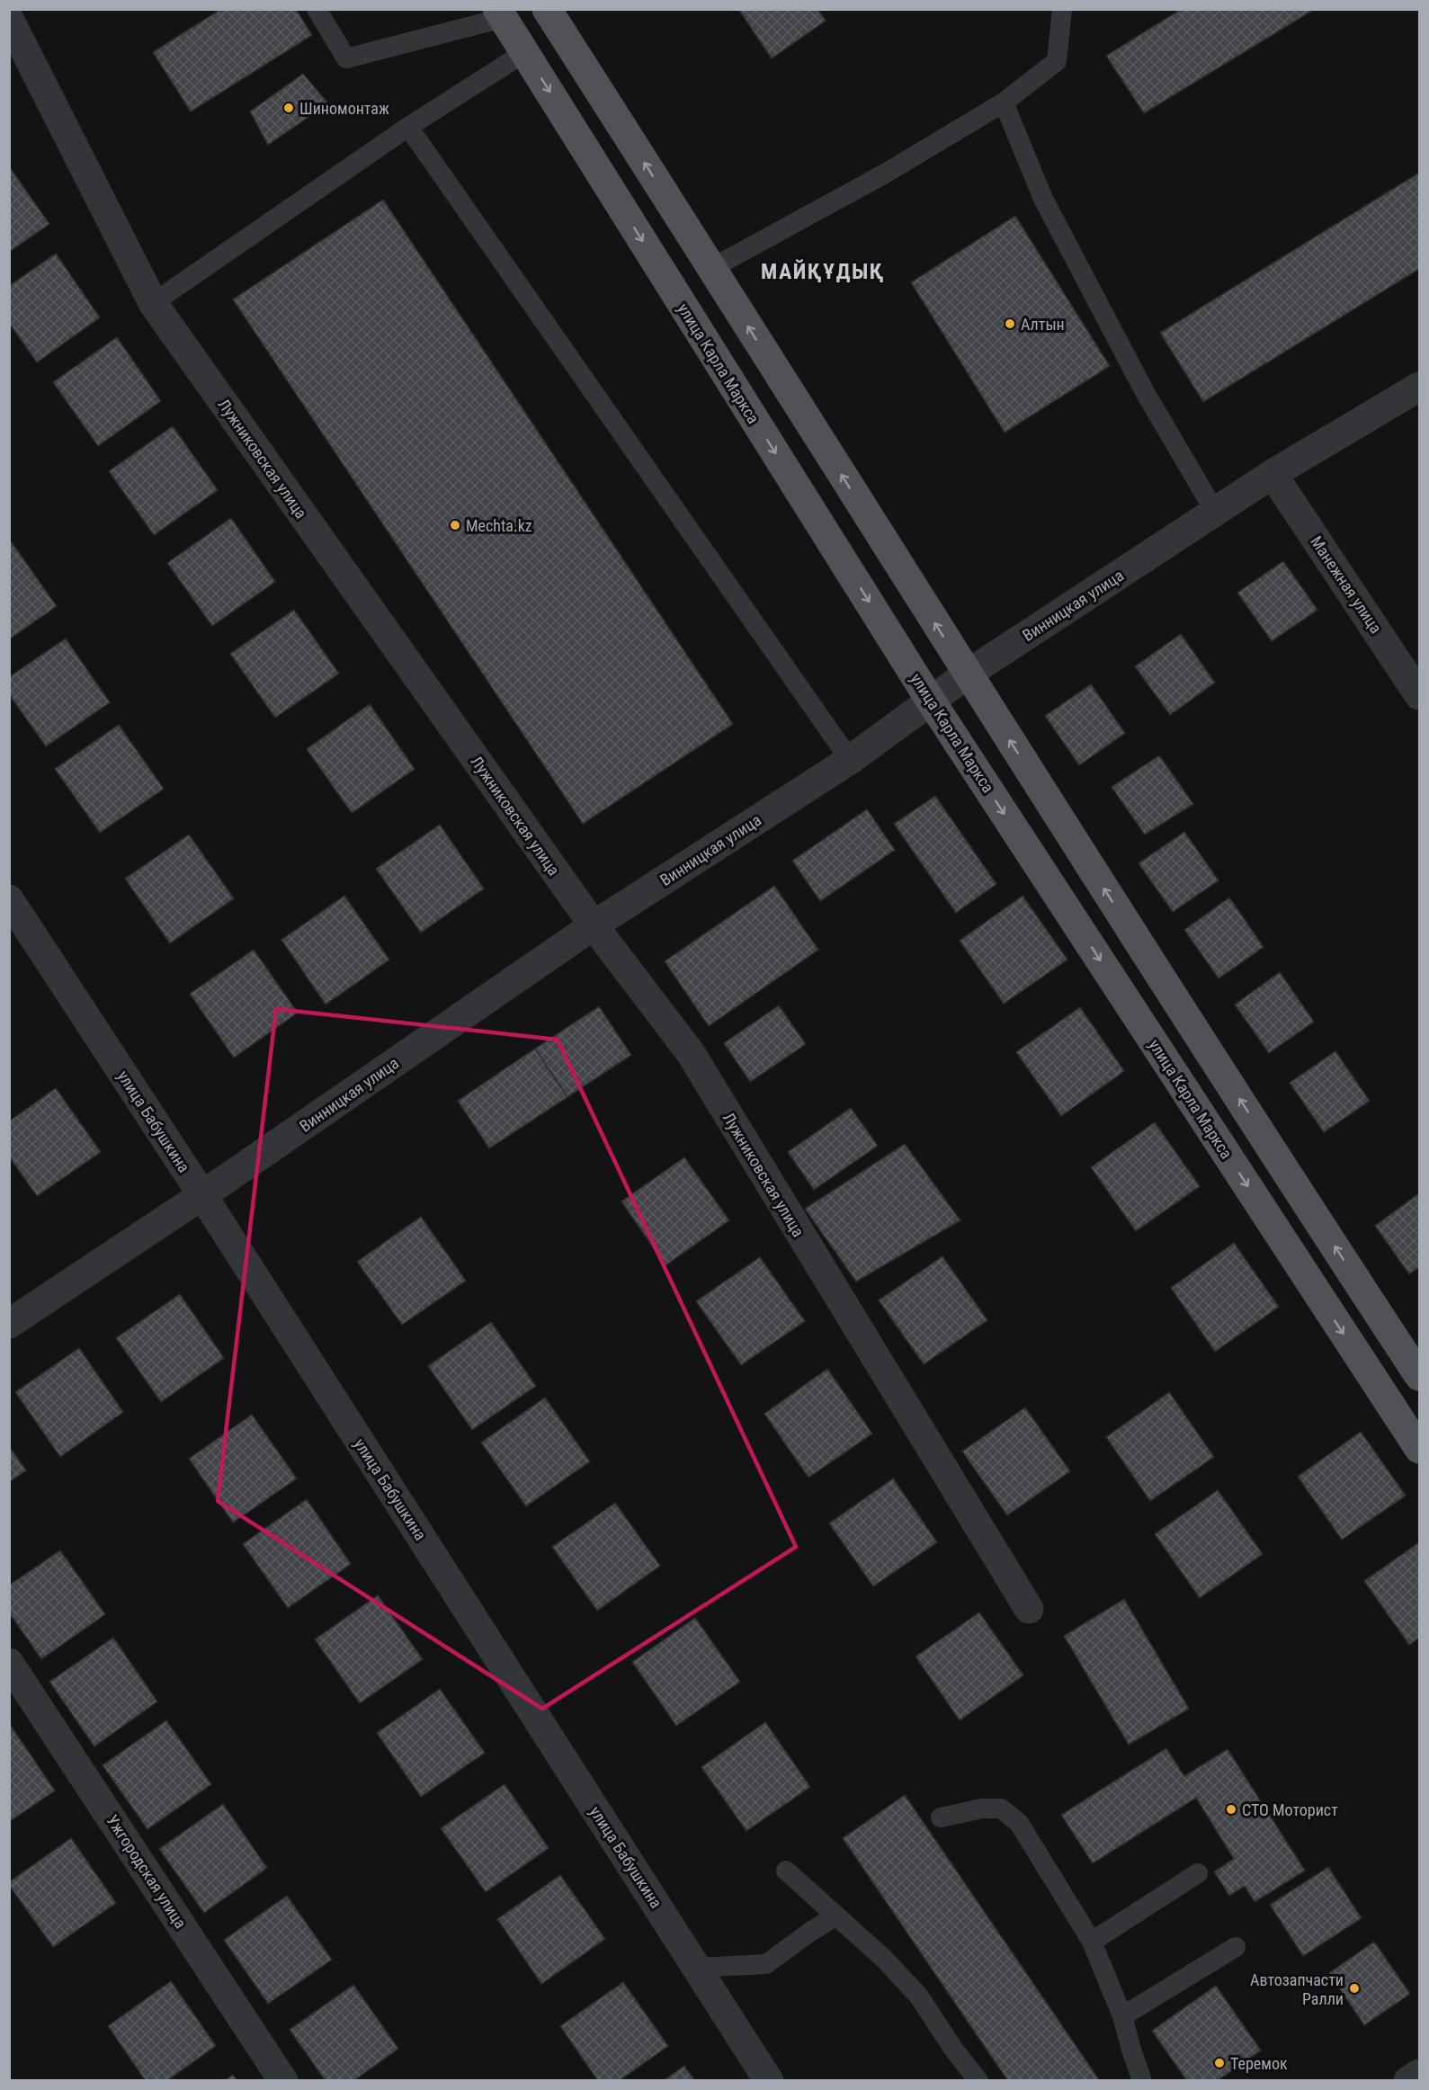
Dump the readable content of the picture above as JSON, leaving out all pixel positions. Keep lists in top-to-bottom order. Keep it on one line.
{"streets":{"main road":["улица Карла Маркса"],"street":["Лужниковская улица","Манежная улица","Винницкая улица","улица Бабушкина","Ужгородская улица"]},"crossings":[["улица Карла Маркса","Винницкая улица"],["Лужниковская улица","Винницкая улица"],["Манежная улица","Винницкая улица"],["Винницкая улица","улица Бабушкина"]],"districts":["МАЙҚҰДЫҚ"],"places":["Шиномонтаж","Алтын","Mechta.kz","СТО Моторист","Автозапчасти Ралли","Теремок"]}
